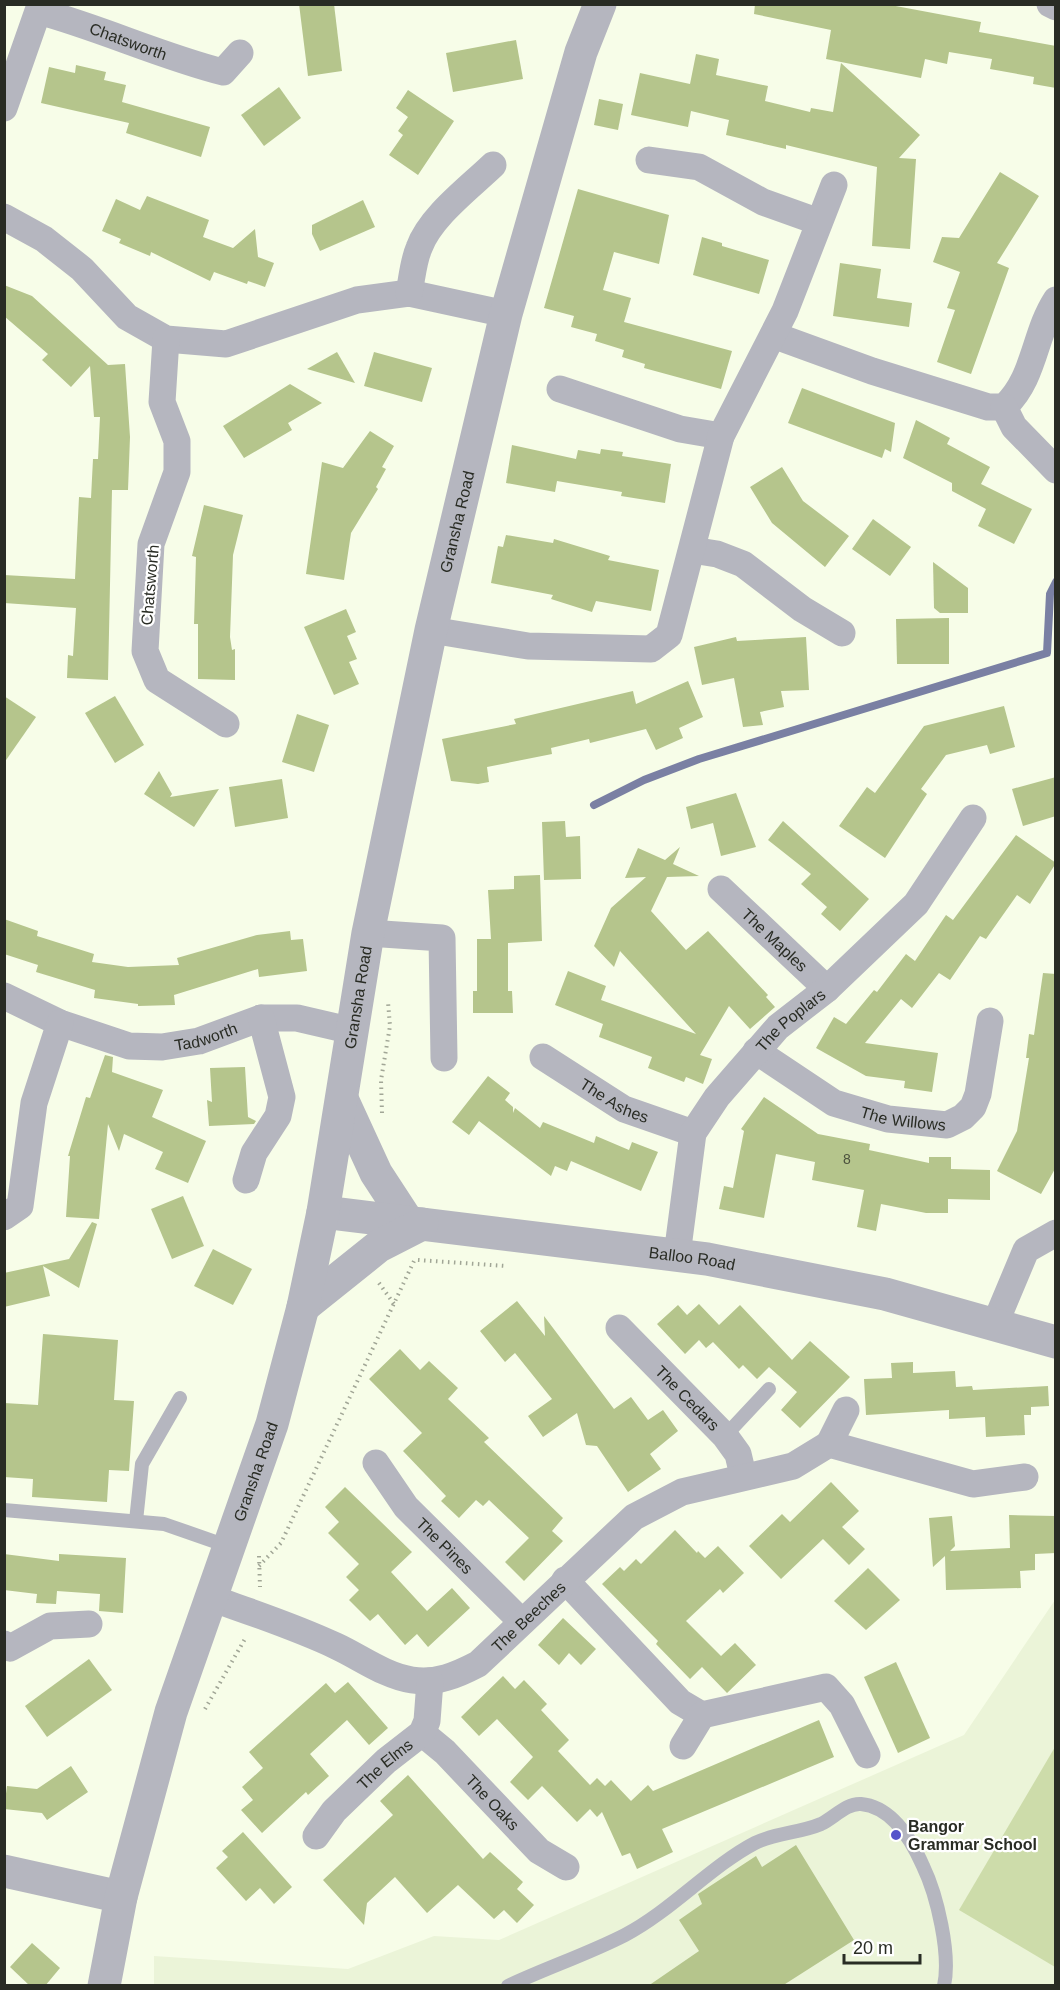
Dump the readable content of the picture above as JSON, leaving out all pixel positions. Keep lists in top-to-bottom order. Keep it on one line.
{"streets":{"street":["Chatsworth","Gransha Road","The Maples","The Poplars","Tadworth","The Ashes","The Willows","Balloo Road","The Cedars","The Pines","The Beeches","The Elms","The Oaks"]},"crossings":[["Gransha Road","Tadworth"],["Gransha Road","Balloo Road"],["Gransha Road","The Beeches"],["The Maples","The Poplars"],["The Poplars","The Ashes"],["The Poplars","The Willows"],["The Poplars","Balloo Road"],["The Cedars","The Beeches"],["The Pines","The Beeches"],["The Beeches","The Elms"],["The Elms","The Oaks"]],"places":["Bangor Grammar School"],"house_numbers":["8"],"scale_bar":"20 m"}
